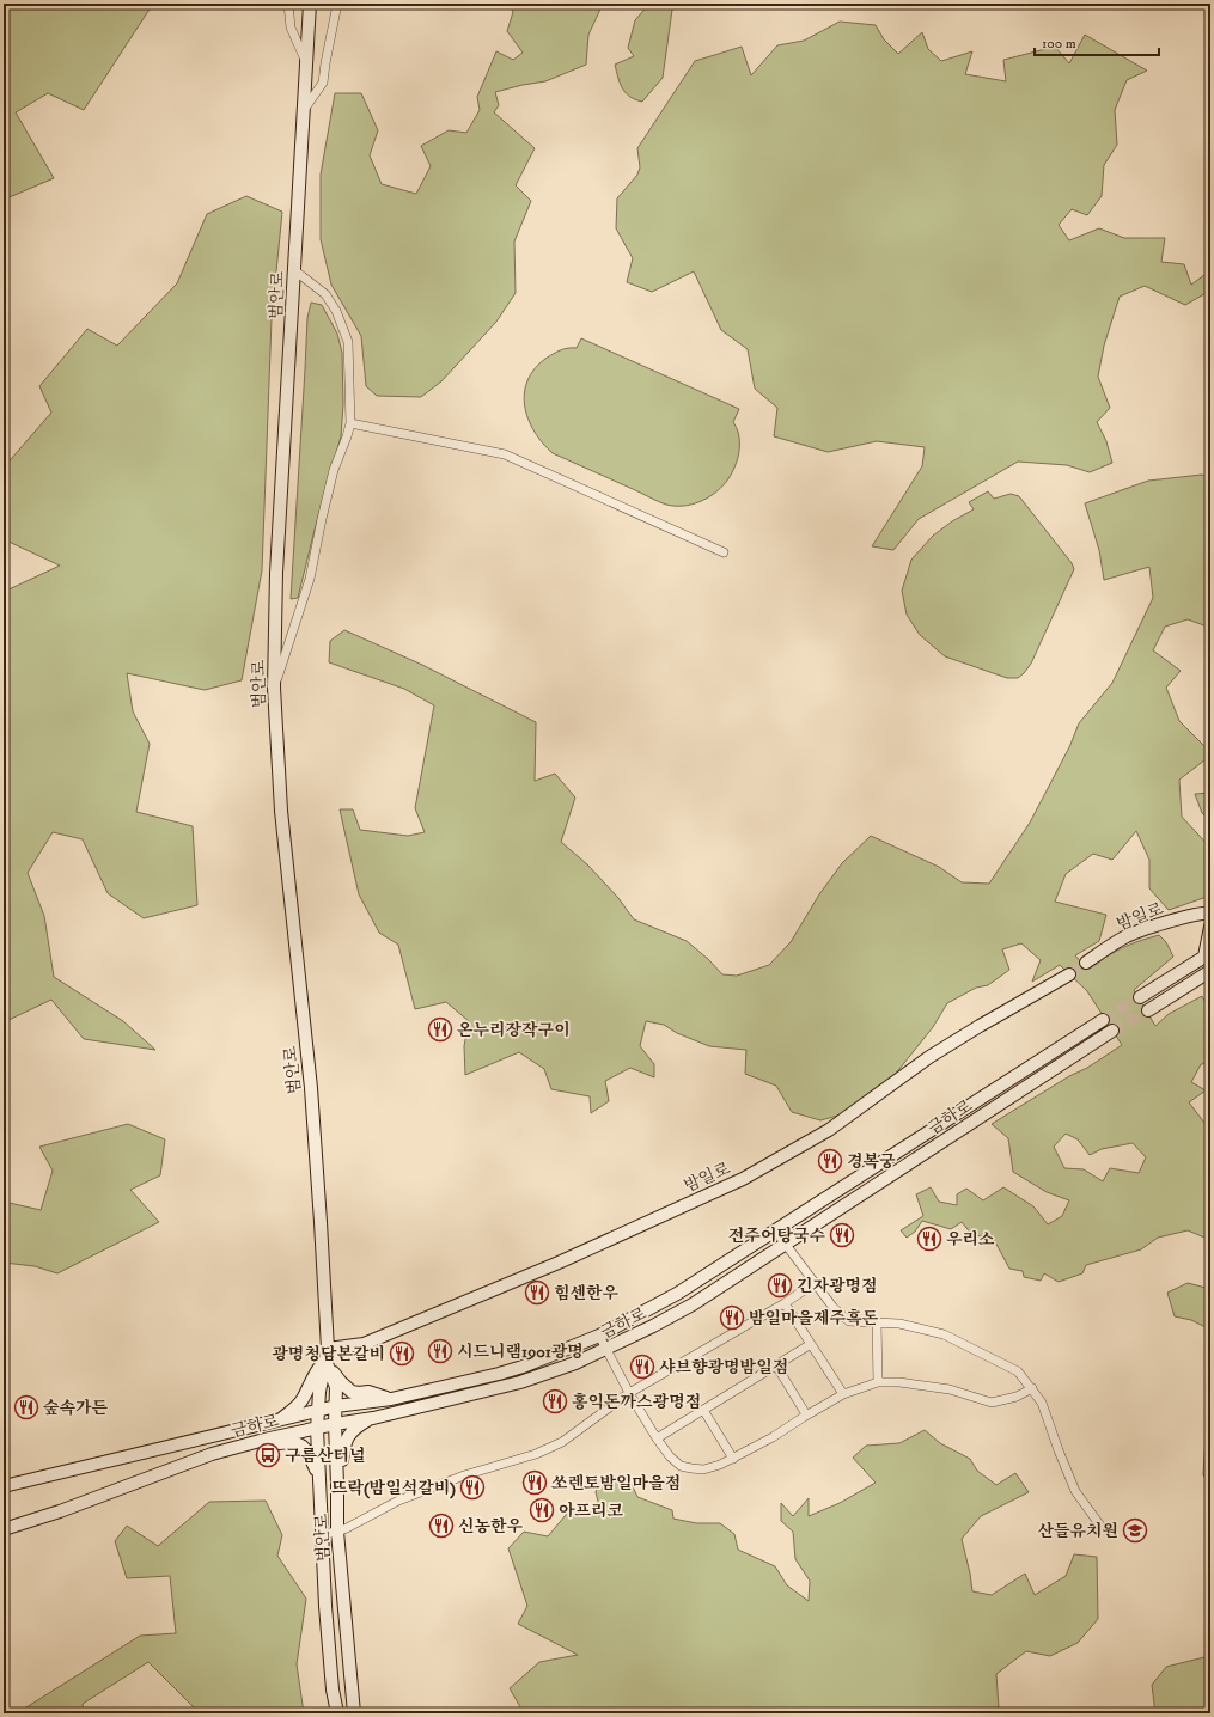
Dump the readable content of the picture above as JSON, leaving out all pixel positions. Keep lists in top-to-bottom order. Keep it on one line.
{"streets":{"main road":["범안로","밤일로","금하로"]},"crossings":[["범안로","밤일로"],["범안로","금하로"]],"places":{"restaurant":["온누리장작구이","경복궁","전주어탕국수","우리소","긴자광명점","힘센한우","밤일마을제주흑돈","시드니램1901광명","광명청담본갈비","샤브향광명밤일점","홍익돈까스광명점","숲속가든","쏘렌토밤일마을점","뜨락(밤일석갈비)","아프리코","신농한우"],"bus stop":["구름산터널"],"school or university":["산들유치원"]},"scale_bar":"100 m"}
